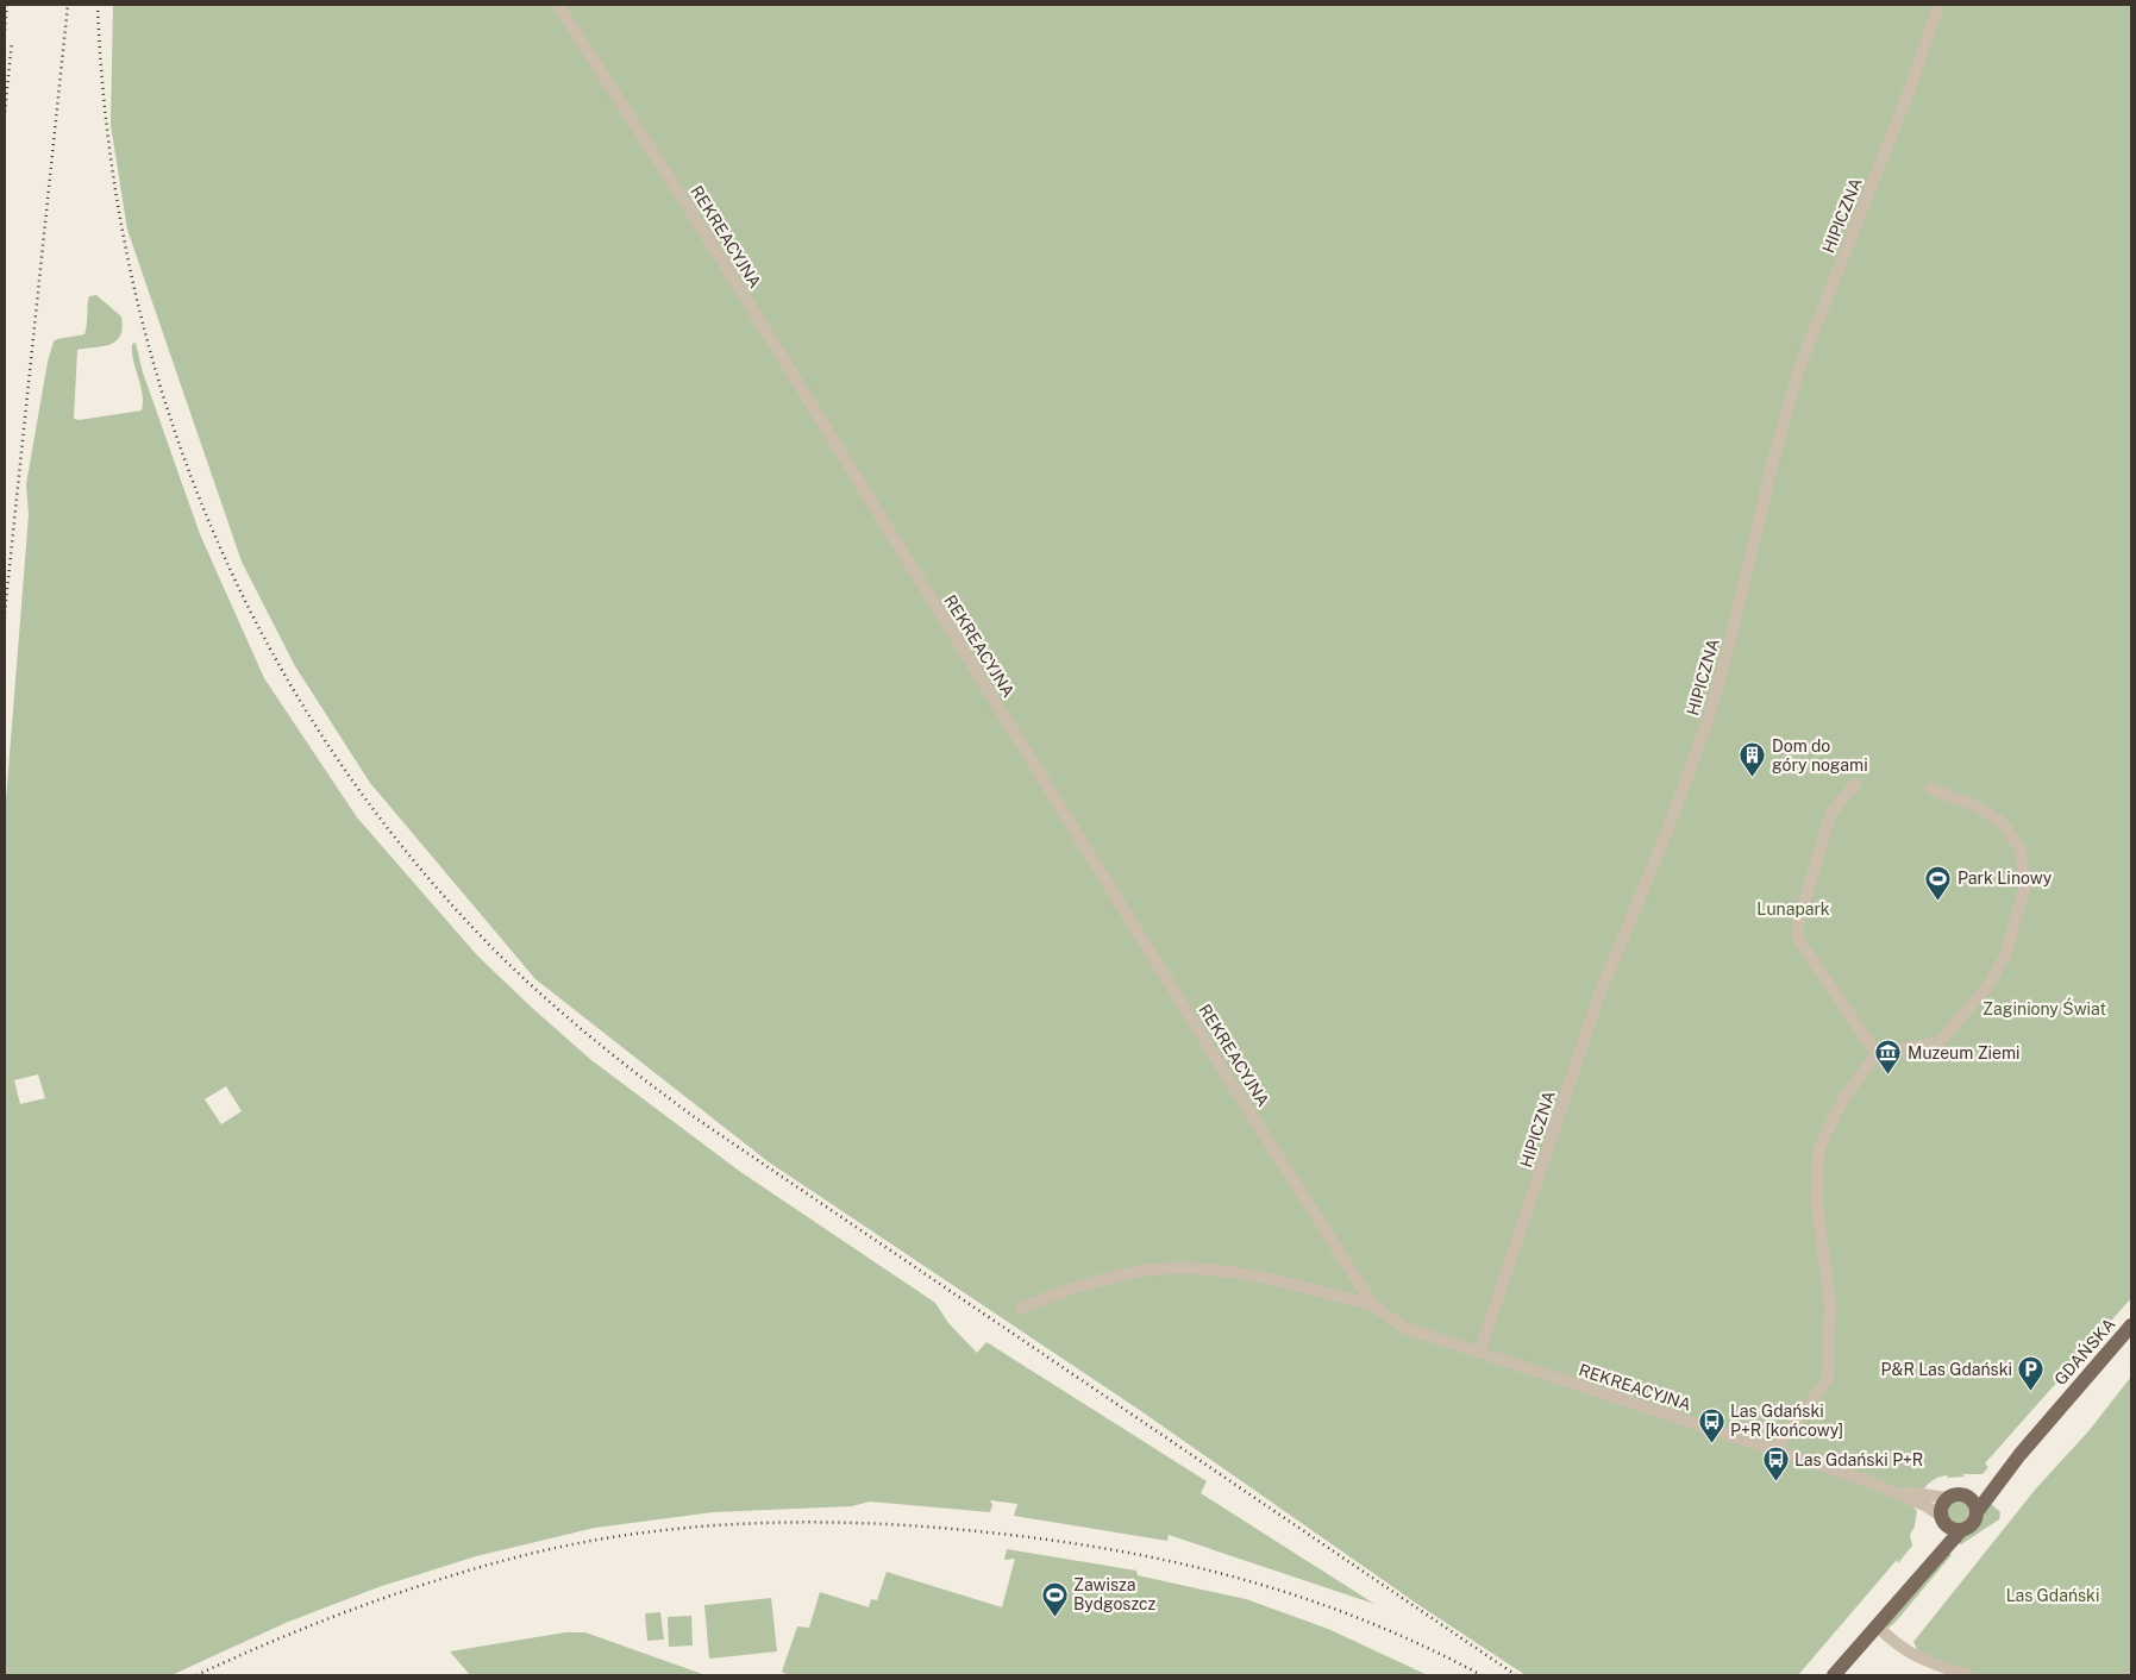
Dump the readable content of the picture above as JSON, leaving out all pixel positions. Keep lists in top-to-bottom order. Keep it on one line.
{"streets":{"main road":["GDAŃSKA"],"street":["HIPICZNA","REKREACYJNA"]},"crossings":[["HIPICZNA","REKREACYJNA"],["REKREACYJNA","GDAŃSKA"]],"parks":["Lunapark","Zaginiony Świat","Las Gdański"],"places":{"building":["Dom do góry nogami"],"sports":["Park Linowy","Zawisza Bydgoszcz"],"museum":["Muzeum Ziemi"],"parking":["P&R Las Gdański"],"bus stop":["Las Gdański P+R [końcowy]","Las Gdański P+R"]}}
